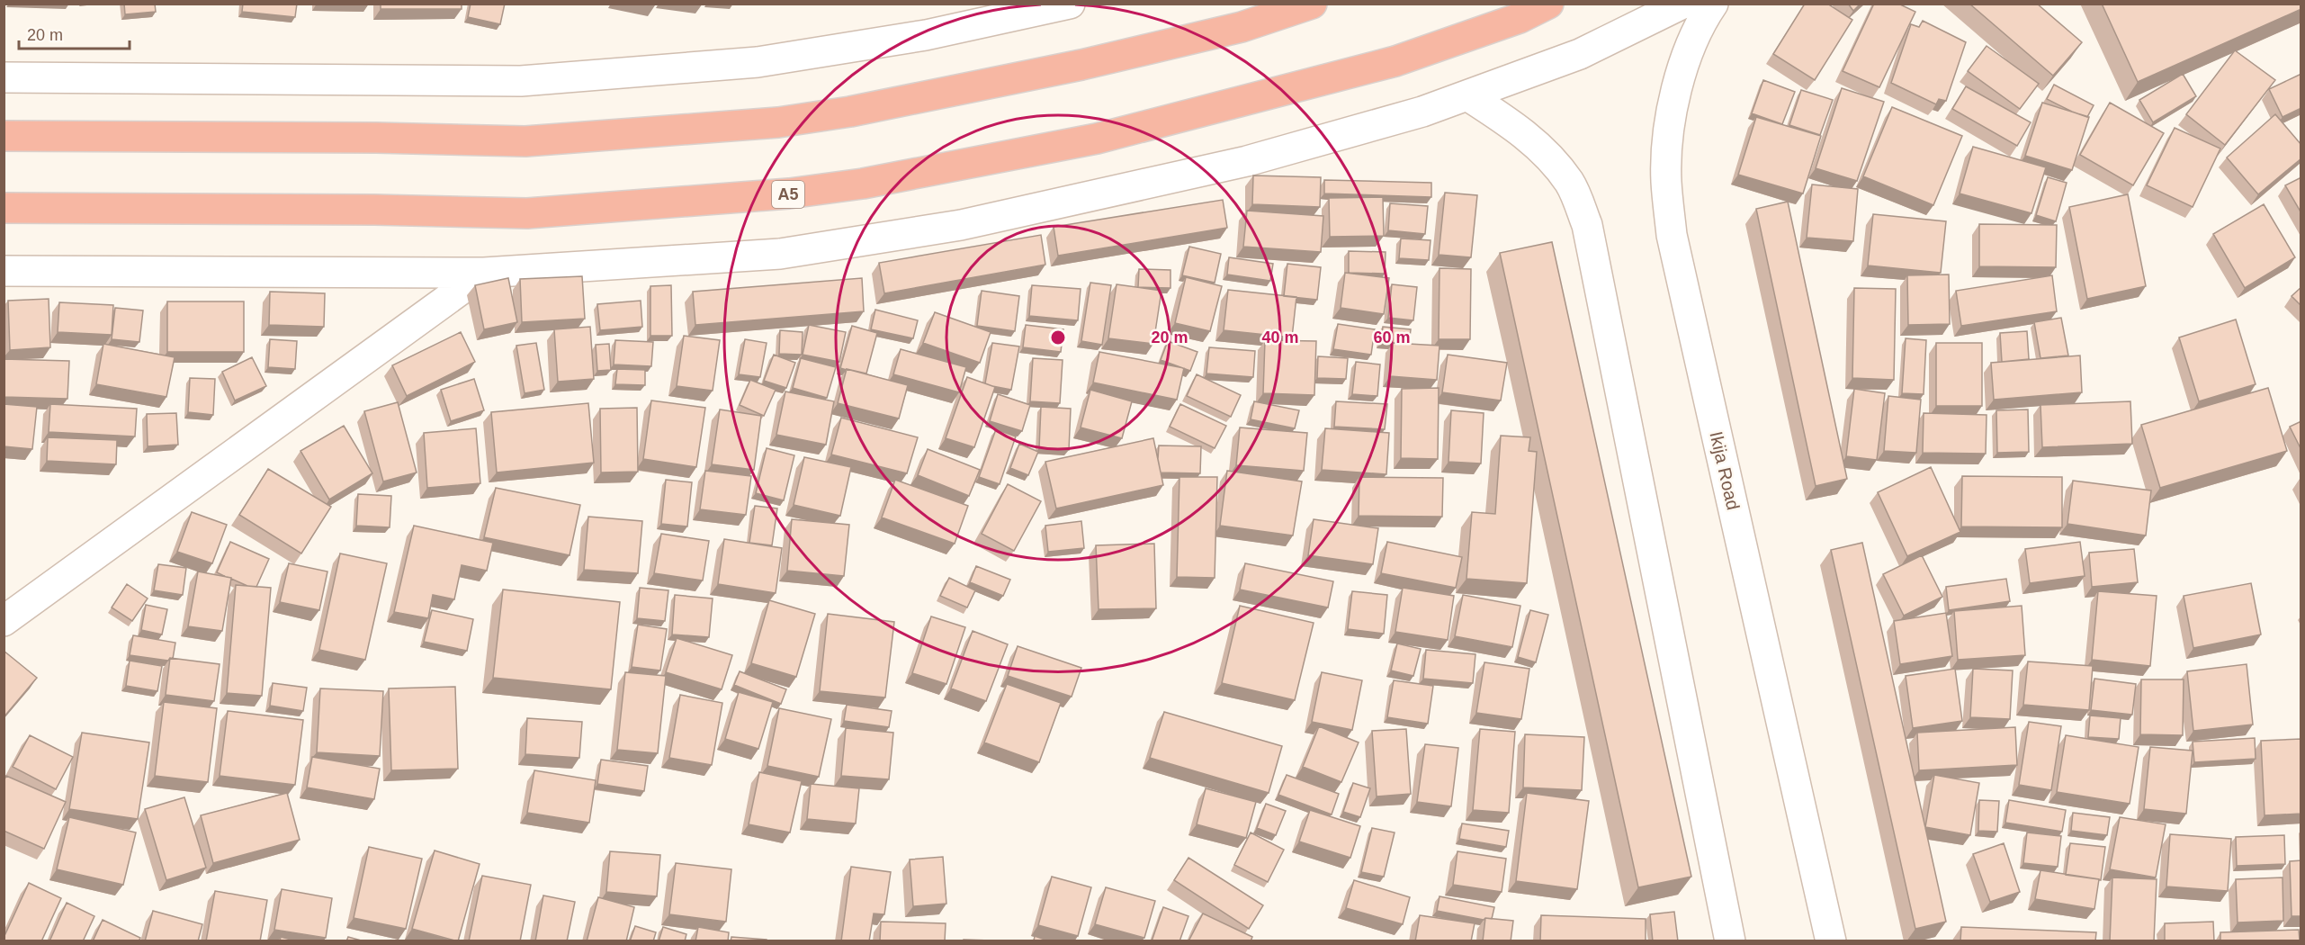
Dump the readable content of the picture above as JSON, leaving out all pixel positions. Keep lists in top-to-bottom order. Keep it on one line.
{"streets":{"highway":["A5"],"street":["Ikija Road"]},"scale_bar":"20 m","rings":["20 m","40 m","60 m"]}
